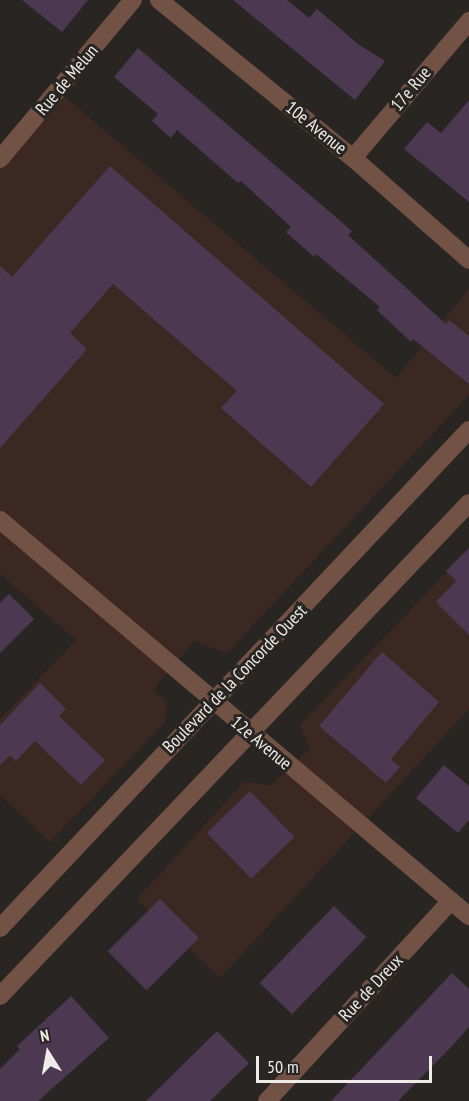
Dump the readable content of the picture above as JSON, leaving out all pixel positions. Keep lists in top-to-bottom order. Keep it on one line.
{"streets":{"street":["Rue de Melun","17e Rue","10e Avenue","Boulevard de la Concorde Ouest","12e Avenue","Rue de Dreux"]},"crossings":[["17e Rue","10e Avenue"],["Boulevard de la Concorde Ouest","12e Avenue"],["12e Avenue","Rue de Dreux"]],"scale_bar":"50 m","north":"top"}
